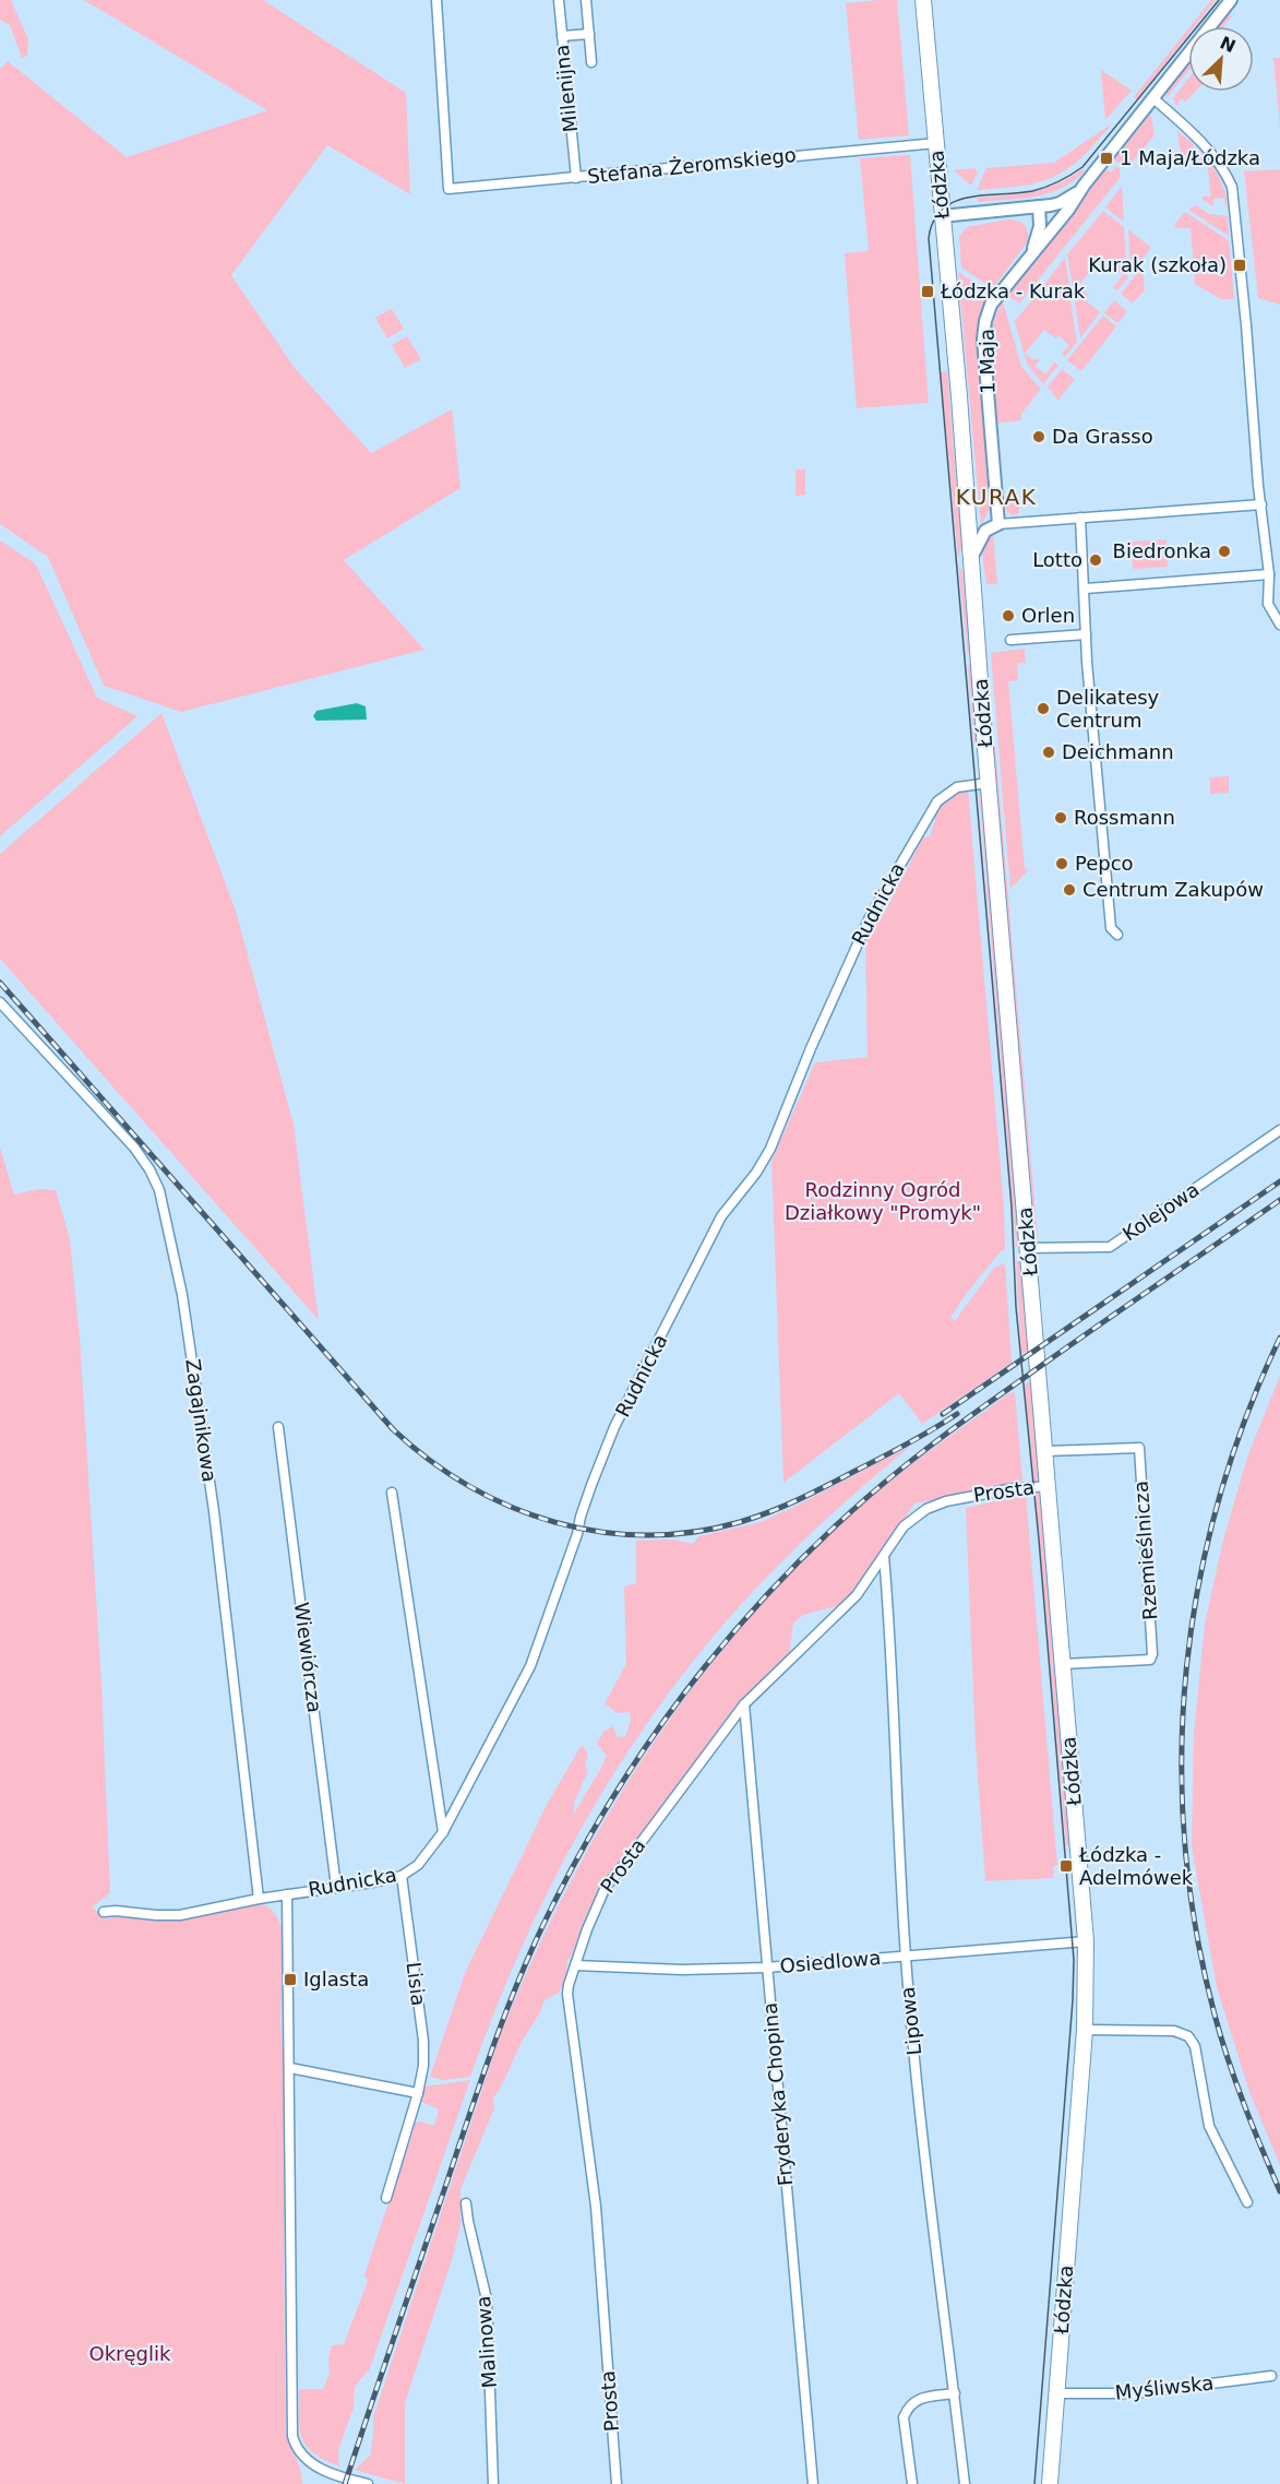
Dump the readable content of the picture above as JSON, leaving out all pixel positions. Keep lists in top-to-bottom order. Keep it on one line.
{"streets":{"main road":["Łódzka"],"street":["Milenijna","Stefana Żeromskiego","1 Maja","Rudnicka","Kolejowa","Zagajnikowa","Prosta","Rzemieślnicza","Wiewiórcza","Osiedlowa","Lisia","Lipowa","Fryderyka Chopina","Malinowa","Myśliwska"]},"crossings":[["Milenijna","Stefana Żeromskiego"],["Stefana Żeromskiego","Łódzka"],["Łódzka","1 Maja"],["Łódzka","Rudnicka"],["Łódzka","Kolejowa"],["Łódzka","Prosta"],["Łódzka","Rzemieślnicza"],["Łódzka","Osiedlowa"],["Łódzka","Myśliwska"],["Rudnicka","Zagajnikowa"],["Rudnicka","Wiewiórcza"],["Rudnicka","Lisia"],["Prosta","Osiedlowa"],["Prosta","Lipowa"],["Prosta","Fryderyka Chopina"],["Osiedlowa","Lipowa"],["Osiedlowa","Fryderyka Chopina"]],"districts":["KURAK"],"parks":["Rodzinny Ogród Działkowy \"Promyk\"","Okręglik"],"places":{"transit":["1 Maja/Łódzka","Kurak (szkoła)","Łódzka - Kurak","Łódzka - Adelmówek","Iglasta"],"other":["Da Grasso","Biedronka","Lotto","Orlen","Delikatesy Centrum","Deichmann","Rossmann","Pepco","Centrum Zakupów"]},"north":"top right"}
